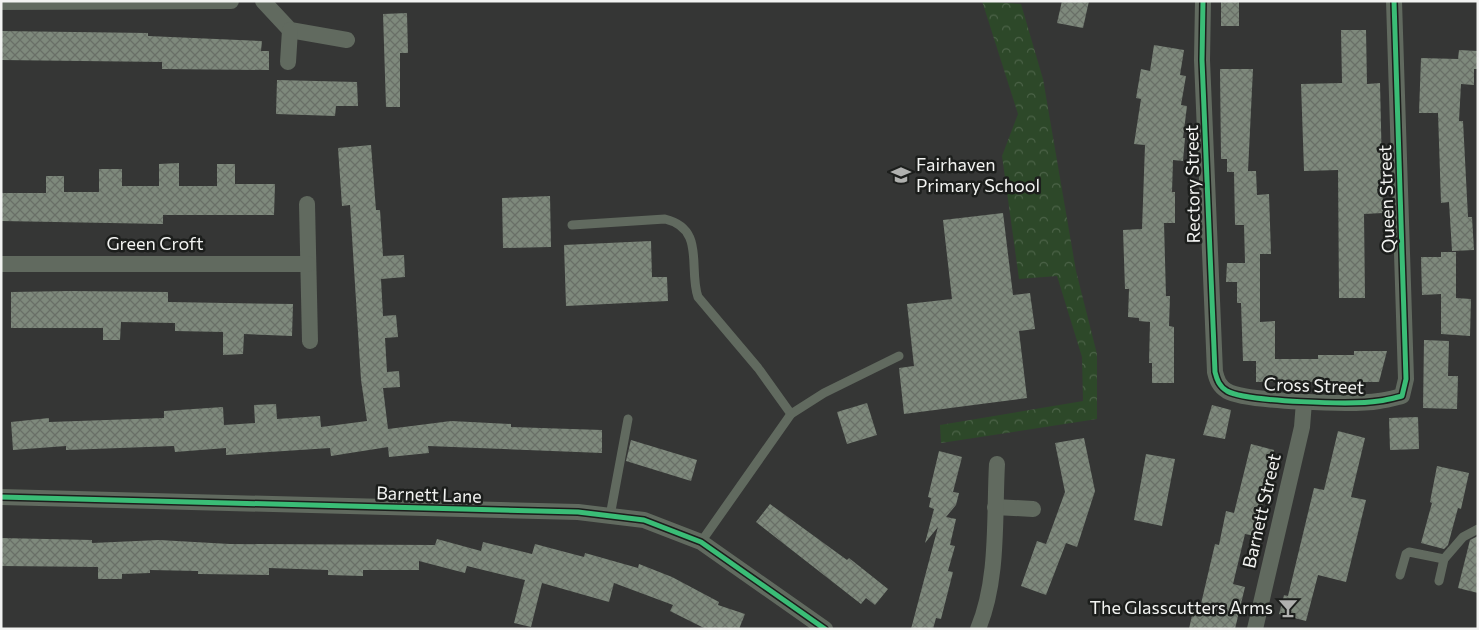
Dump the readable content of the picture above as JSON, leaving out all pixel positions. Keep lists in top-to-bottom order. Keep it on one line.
{"streets":{"street":["Rectory Street","Queen Street","Green Croft","Cross Street","Barnett Lane","Barnett Street"]},"crossings":[["Rectory Street","Cross Street"],["Queen Street","Cross Street"],["Cross Street","Barnett Street"]],"places":{"school or university":["Fairhaven Primary School"],"bar":["The Glasscutters Arms"]}}
